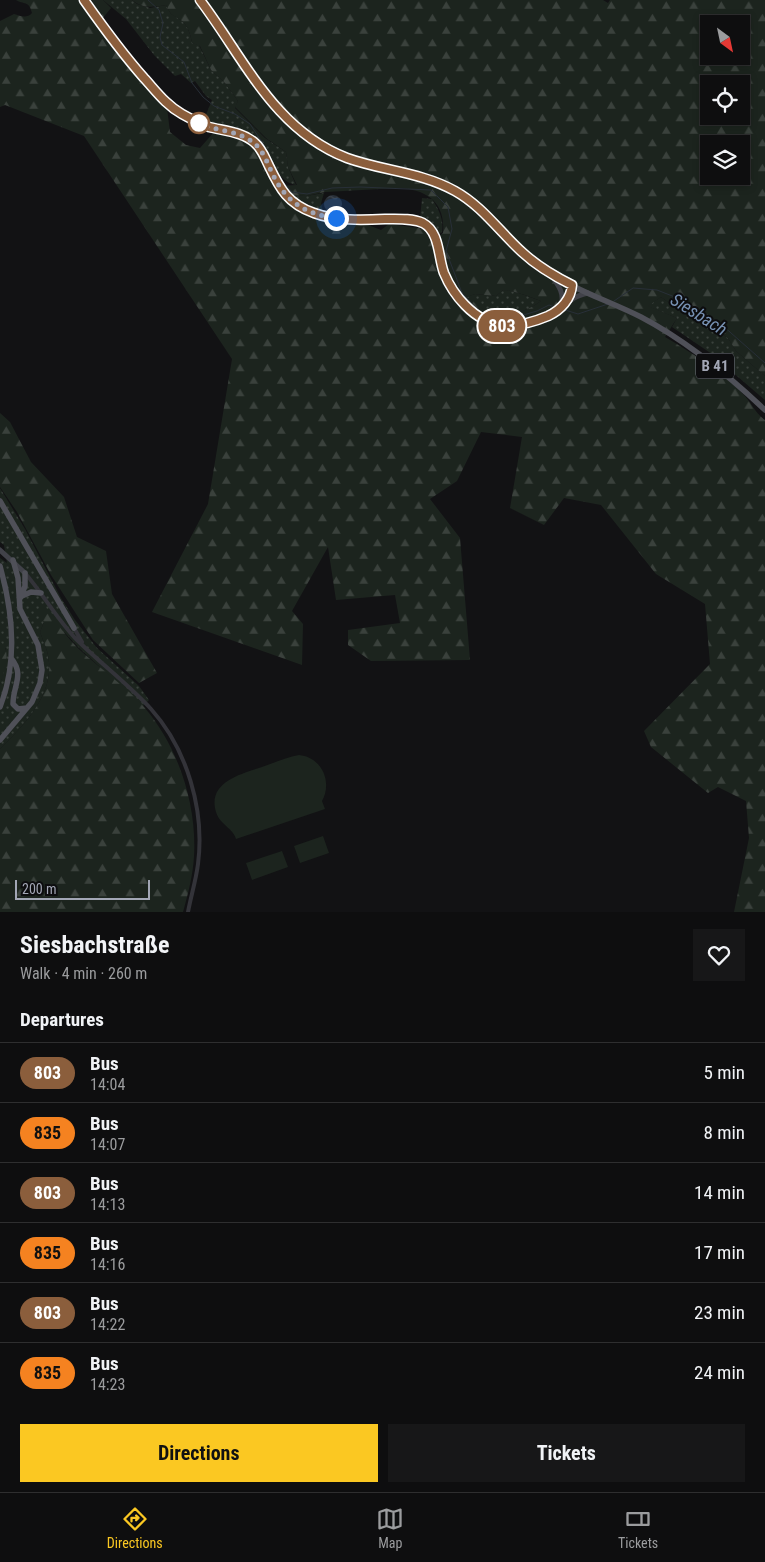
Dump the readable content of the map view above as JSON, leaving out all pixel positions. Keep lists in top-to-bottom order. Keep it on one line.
{"streets":{"main road":["B 41"]},"water":["Siesbach"],"lines":["bus line 803"],"scale_bar":"200 m","north":"bottom right","page":{"on_map":"803","scale":"200 m","heading":[["Siesbachstraße","Walk · 4 min · 260 m"],"Departures"],"list":[{"mark":"803","name":"Bus","note":"14:04","value":"5 min"},{"mark":"835","name":"Bus","note":"14:07","value":"8 min"},{"mark":"803","name":"Bus","note":"14:13","value":"14 min"},{"mark":"835","name":"Bus","note":"14:16","value":"17 min"},{"mark":"803","name":"Bus","note":"14:22","value":"23 min"},{"mark":"835","name":"Bus","note":"14:23","value":"24 min"}],"buttons":["Directions","Tickets"],"tabs":["Directions","Map","Tickets"]}}
